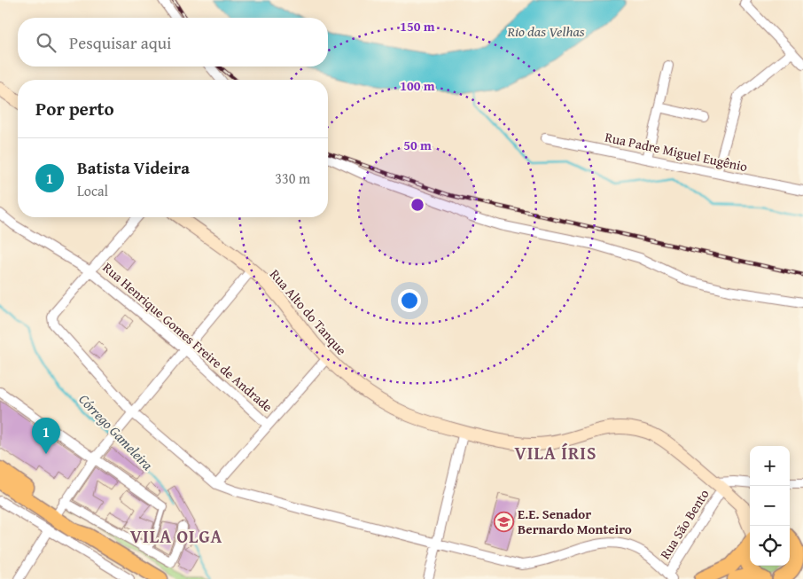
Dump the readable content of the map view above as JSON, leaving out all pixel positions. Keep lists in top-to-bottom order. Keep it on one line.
{"streets":{"main road":["Rua Alto do Tanque"],"street":["Rua Padre Miguel Eugênio","Rua Henrique Gomes Freire de Andrade","Rua São Bento"]},"crossings":[["Rua Alto do Tanque","Rua São Bento"]],"districts":["VILA ÍRIS","VILA OLGA"],"water":["Rio das Velhas","Córrego Gameleira"],"places":{"school or university":["E.E. Senador Bernardo Monteiro"]},"page":{"search":"Pesquisar aqui","heading":"Por perto","list":[{"mark":"1","name":"Batista Videira","note":"Local","value":"330 m"}],"pins":"1","map_buttons":["+","−"]},"rings":["150 m","100 m","50 m"]}
